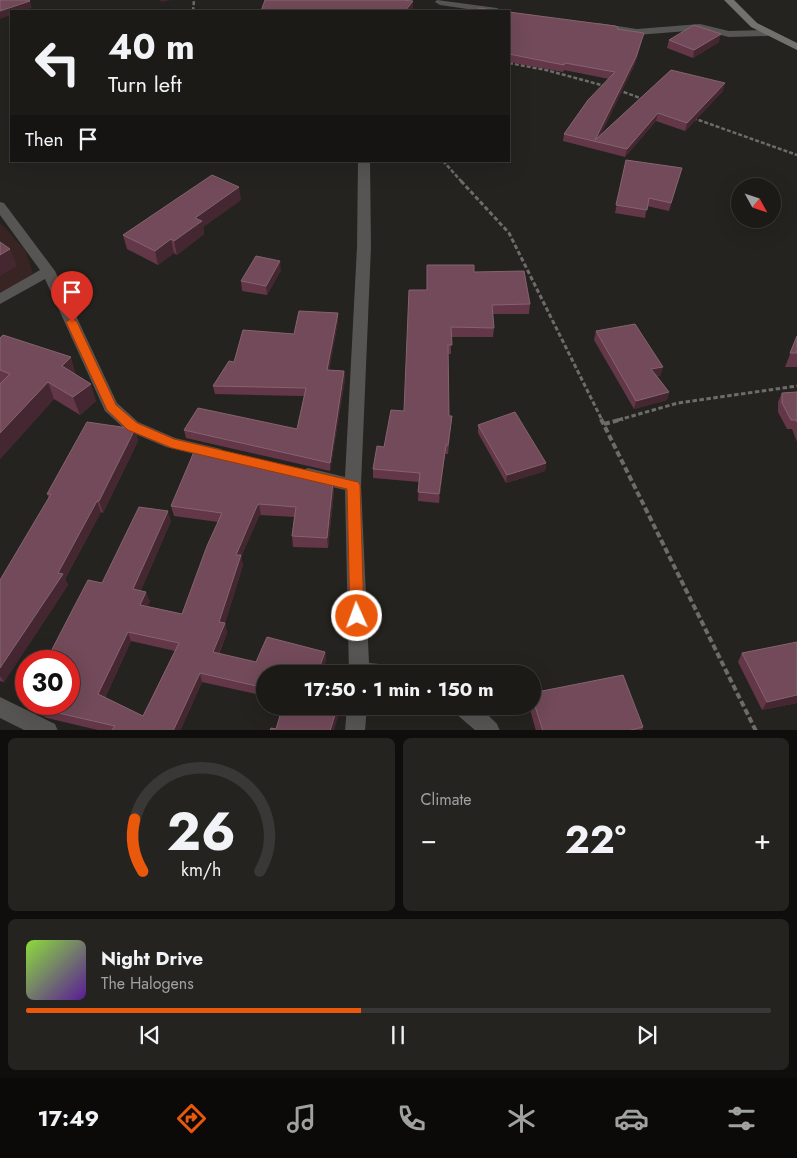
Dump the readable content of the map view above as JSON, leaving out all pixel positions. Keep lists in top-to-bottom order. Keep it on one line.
{"north":"bottom right","page":{"turn":["40 m","Turn left"],"then":"Then","limit":"30","trip":"17:50 · 1 min · 150 m","tile":"Climate","heat":["−","22°","+"],"song":["Night Drive","The Halogens"],"tabs":"17:49","gauge":["26","km/h"]}}
